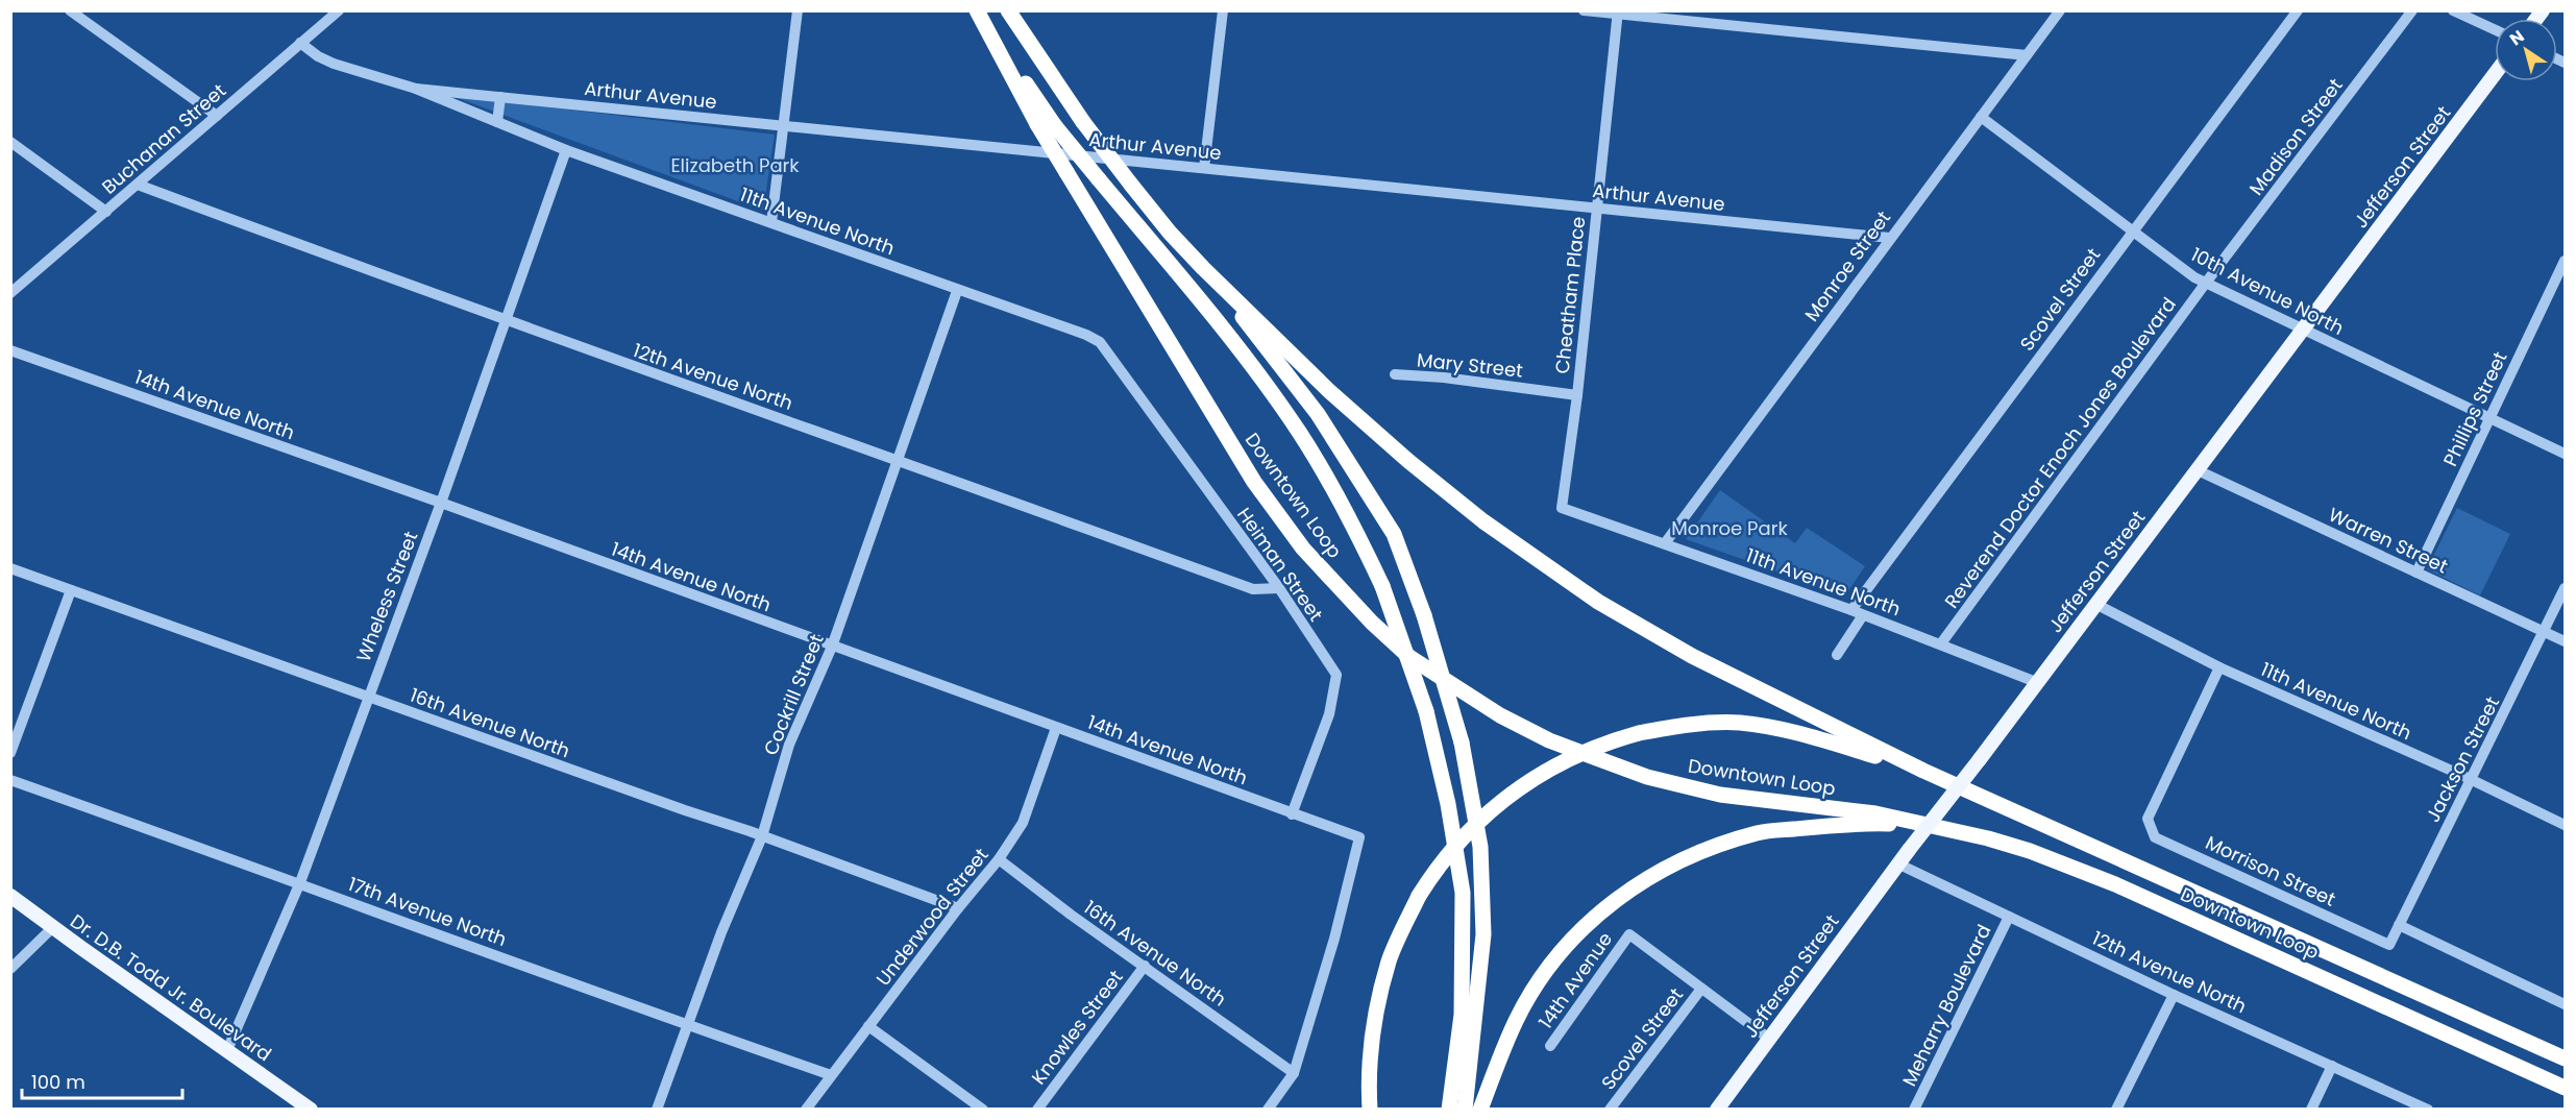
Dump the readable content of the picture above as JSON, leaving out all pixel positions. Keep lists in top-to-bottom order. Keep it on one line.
{"streets":{"highway":["Downtown Loop"],"main road":["Jefferson Street","Dr. D.B. Todd Jr. Boulevard"],"street":["Arthur Avenue","Madison Street","Buchanan Street","11th Avenue North","Monroe Street","10th Avenue North","Cheatham Place","Scovel Street","Mary Street","12th Avenue North","14th Avenue North","Phillips Street","Reverend Doctor Enoch Jones Boulevard","Warren Street","Heiman Street","Wheless Street","Cockrill Street","16th Avenue North","Jackson Street","Morrison Street","17th Avenue North","Underwood Street","14th Avenue","Meharry Boulevard","Knowles Street"]},"crossings":[["Arthur Avenue","11th Avenue North"],["Arthur Avenue","Monroe Street"],["Arthur Avenue","Cheatham Place"],["Madison Street","10th Avenue North"],["Madison Street","Reverend Doctor Enoch Jones Boulevard"],["Buchanan Street","11th Avenue North"],["Buchanan Street","12th Avenue North"],["Jefferson Street","11th Avenue North"],["Jefferson Street","10th Avenue North"],["Jefferson Street","12th Avenue North"],["Jefferson Street","Warren Street"],["11th Avenue North","Monroe Street"],["11th Avenue North","Cheatham Place"],["11th Avenue North","Scovel Street"],["11th Avenue North","Reverend Doctor Enoch Jones Boulevard"],["11th Avenue North","Heiman Street"],["11th Avenue North","Wheless Street"],["11th Avenue North","Cockrill Street"],["11th Avenue North","Jackson Street"],["11th Avenue North","Morrison Street"],["Monroe Street","10th Avenue North"],["10th Avenue North","Scovel Street"],["10th Avenue North","Phillips Street"],["10th Avenue North","Reverend Doctor Enoch Jones Boulevard"],["Cheatham Place","Mary Street"],["Scovel Street","14th Avenue"],["12th Avenue North","Heiman Street"],["12th Avenue North","Wheless Street"],["12th Avenue North","Cockrill Street"],["12th Avenue North","Meharry Boulevard"],["14th Avenue North","Heiman Street"],["14th Avenue North","Wheless Street"],["14th Avenue North","Cockrill Street"],["14th Avenue North","16th Avenue North"],["14th Avenue North","Underwood Street"],["Phillips Street","Warren Street"],["Warren Street","Jackson Street"],["Wheless Street","16th Avenue North"],["Wheless Street","17th Avenue North"],["Wheless Street","Dr. D.B. Todd Jr. Boulevard"],["Cockrill Street","16th Avenue North"],["Cockrill Street","17th Avenue North"],["16th Avenue North","Underwood Street"],["16th Avenue North","Knowles Street"],["Jackson Street","Morrison Street"],["17th Avenue North","Underwood Street"]],"parks":["Elizabeth Park","Monroe Park"],"scale_bar":"100 m","north":"top left"}
